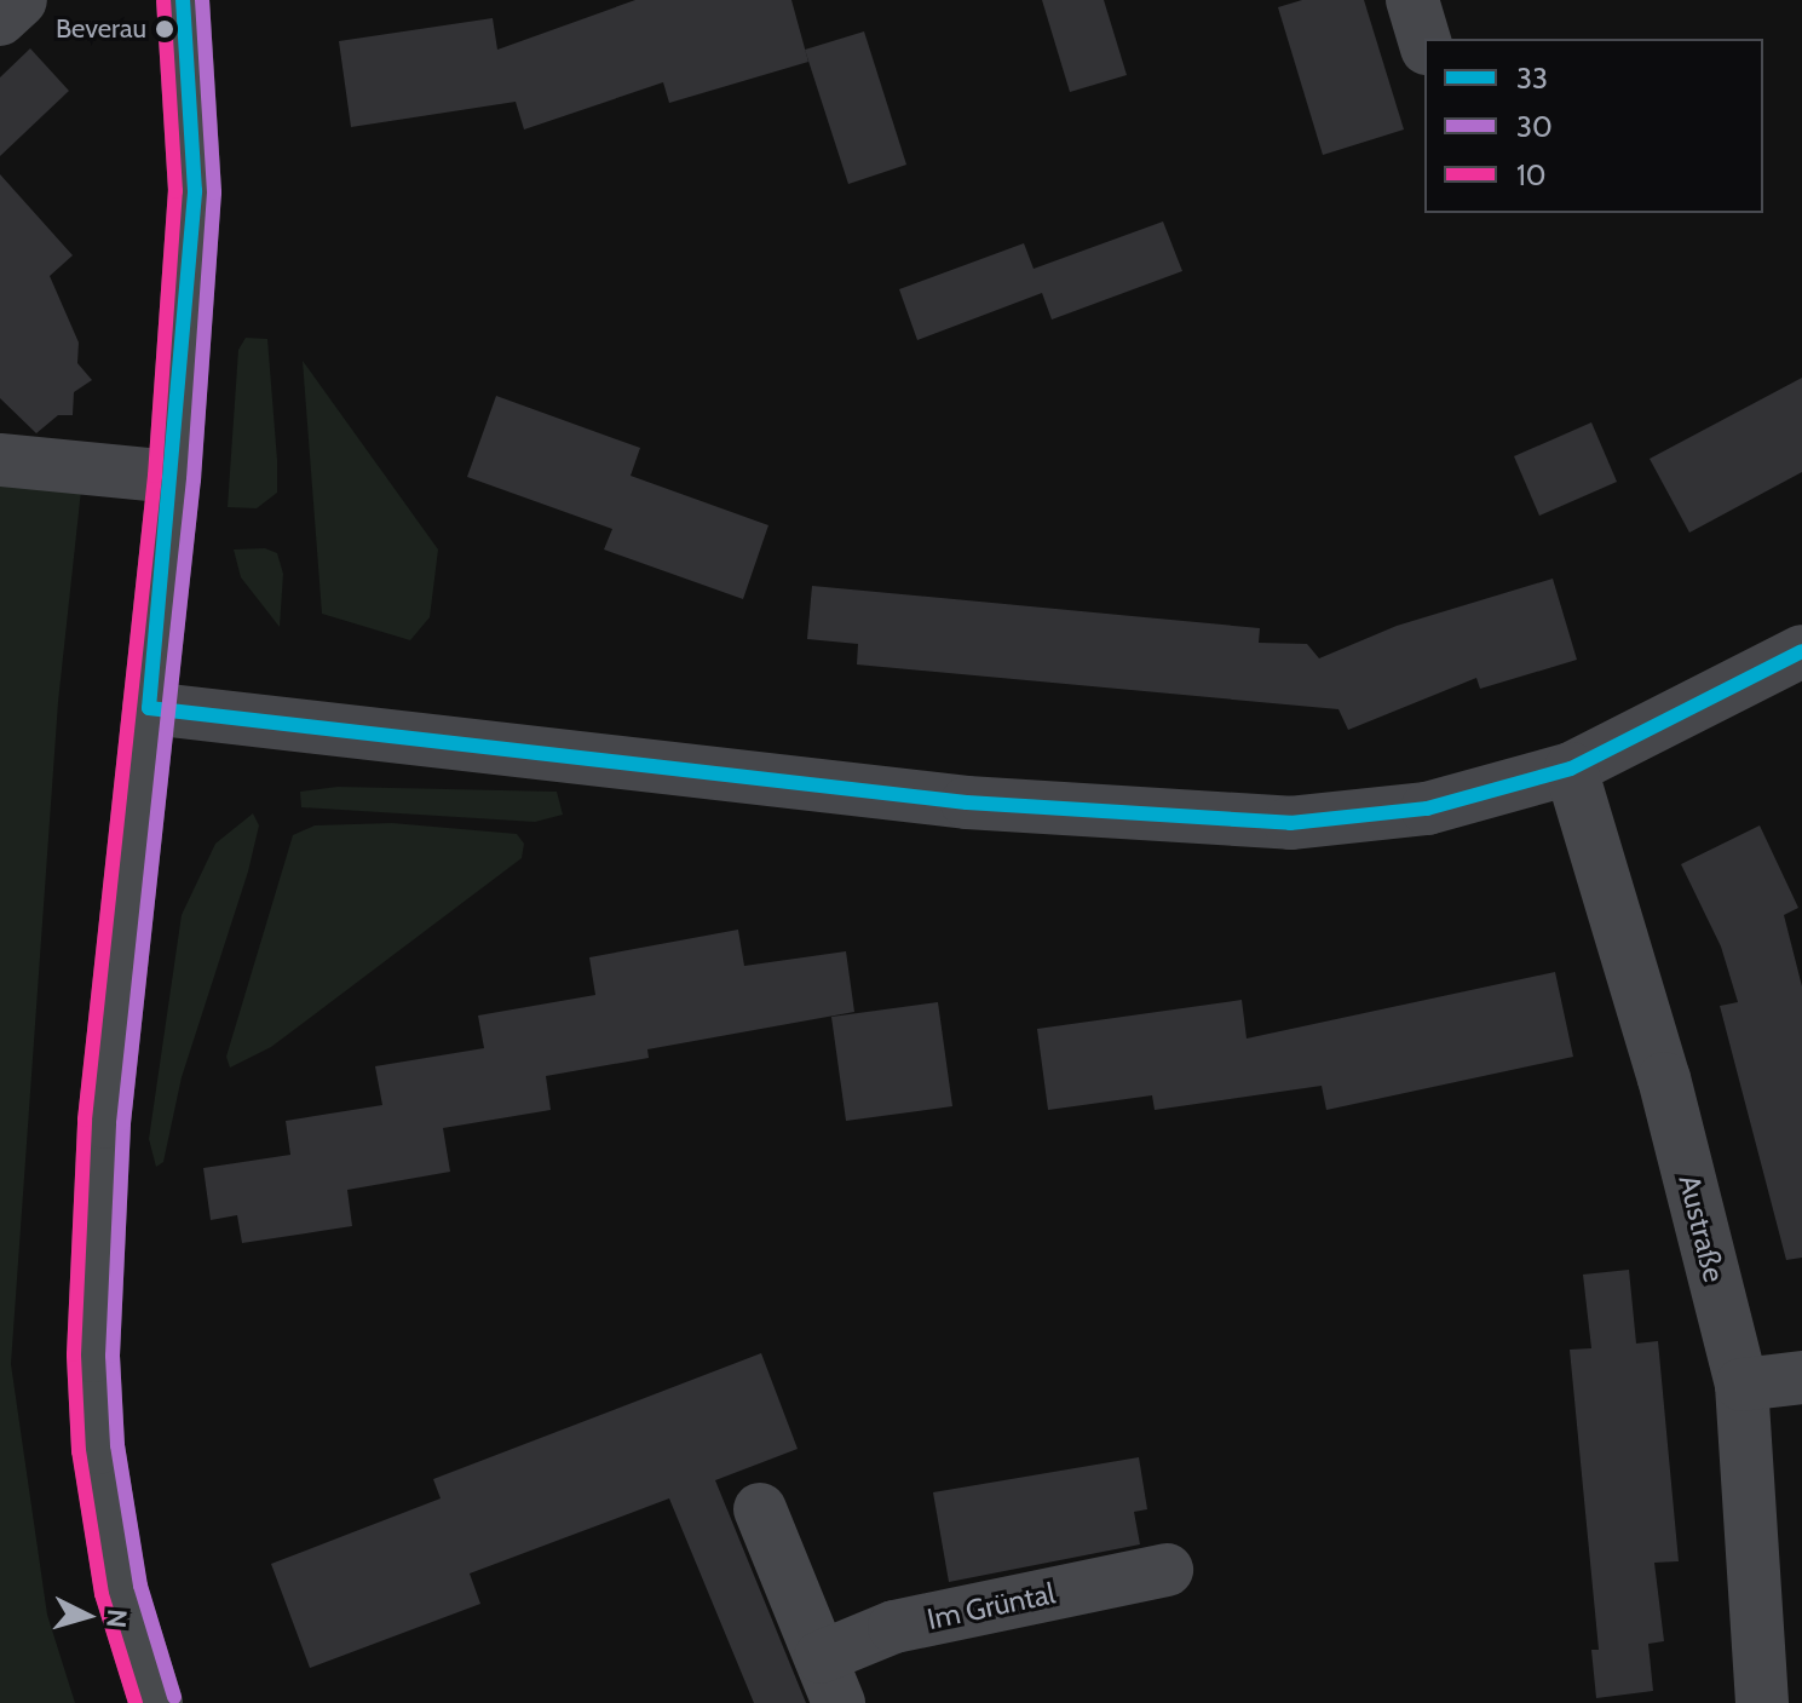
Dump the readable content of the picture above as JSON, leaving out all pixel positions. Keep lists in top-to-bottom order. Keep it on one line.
{"streets":{"street":["Austraße","Im Grüntal"]},"places":["Beverau"],"lines":["transit line 33","transit line 30","transit line 10"],"legend":["33","30","10"],"north":"right"}
